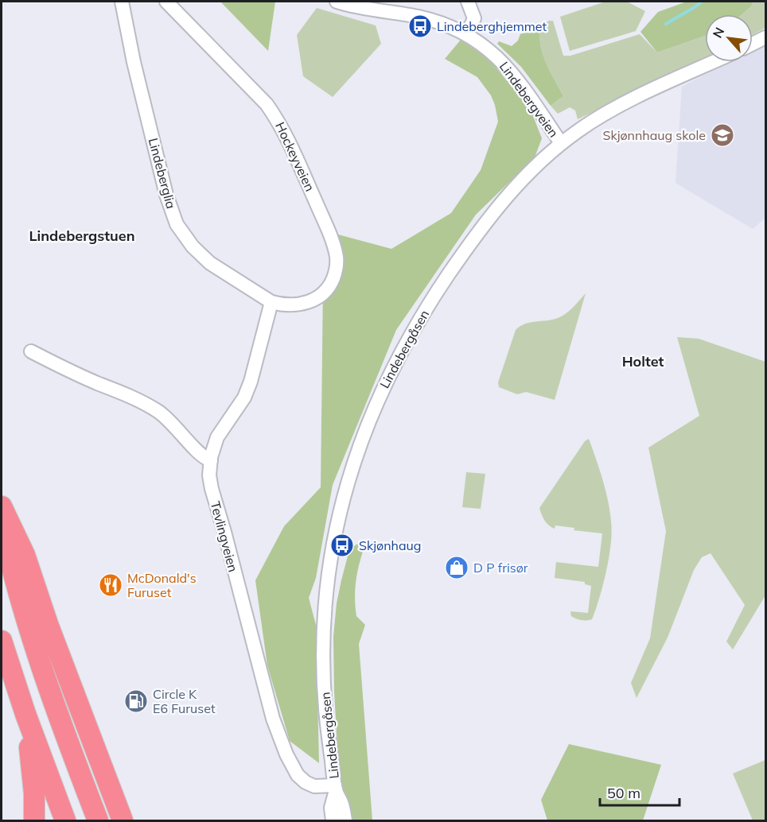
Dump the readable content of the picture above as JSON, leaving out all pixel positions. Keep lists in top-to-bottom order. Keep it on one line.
{"streets":{"street":["Lindebergveien","Hockeyveien","Lindeberglia","Lindebergåsen","Tevlingveien"]},"crossings":[["Lindebergveien","Lindebergåsen"],["Hockeyveien","Lindeberglia"],["Lindebergåsen","Tevlingveien"]],"districts":["Lindebergstuen","Holtet"],"places":{"bus stop":["Lindeberghjemmet","Skjønhaug"],"school or university":["Skjønnhaug skole"],"shop":["D P frisør"],"restaurant":["McDonald's Furuset"],"fuel station":["Circle K E6 Furuset"]},"scale_bar":"50 m","north":"top left"}
